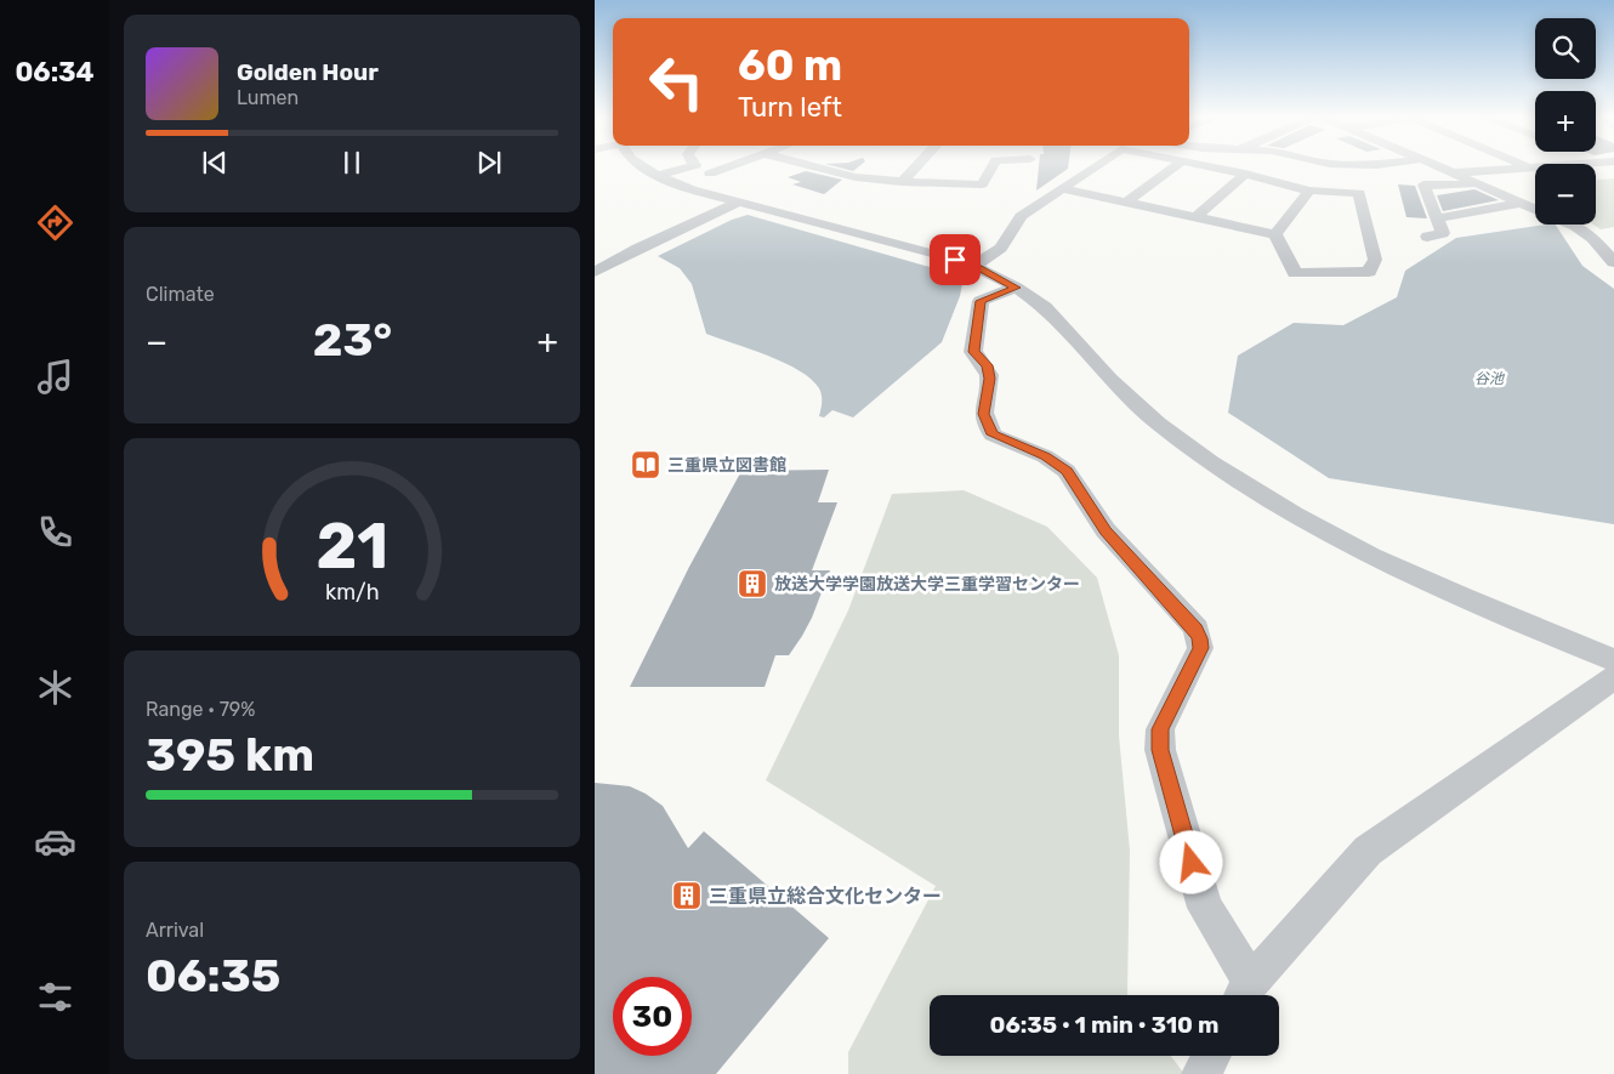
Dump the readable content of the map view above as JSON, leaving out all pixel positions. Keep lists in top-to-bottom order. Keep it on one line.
{"water":["谷池"],"places":{"library":["三重県立図書館"],"building":["放送大学学園放送大学三重学習センター","三重県立総合文化センター"]},"page":{"tabs":"06:34","map_buttons":["+","−"],"turn":["60 m","Turn left"],"song":["Golden Hour","Lumen"],"tile":["Climate",["Range · 79%","395 km"],["Arrival","06:35"]],"heat":["−","23°","+"],"limit":"30","trip":"06:35 · 1 min · 310 m","gauge":["21","km/h"]}}
